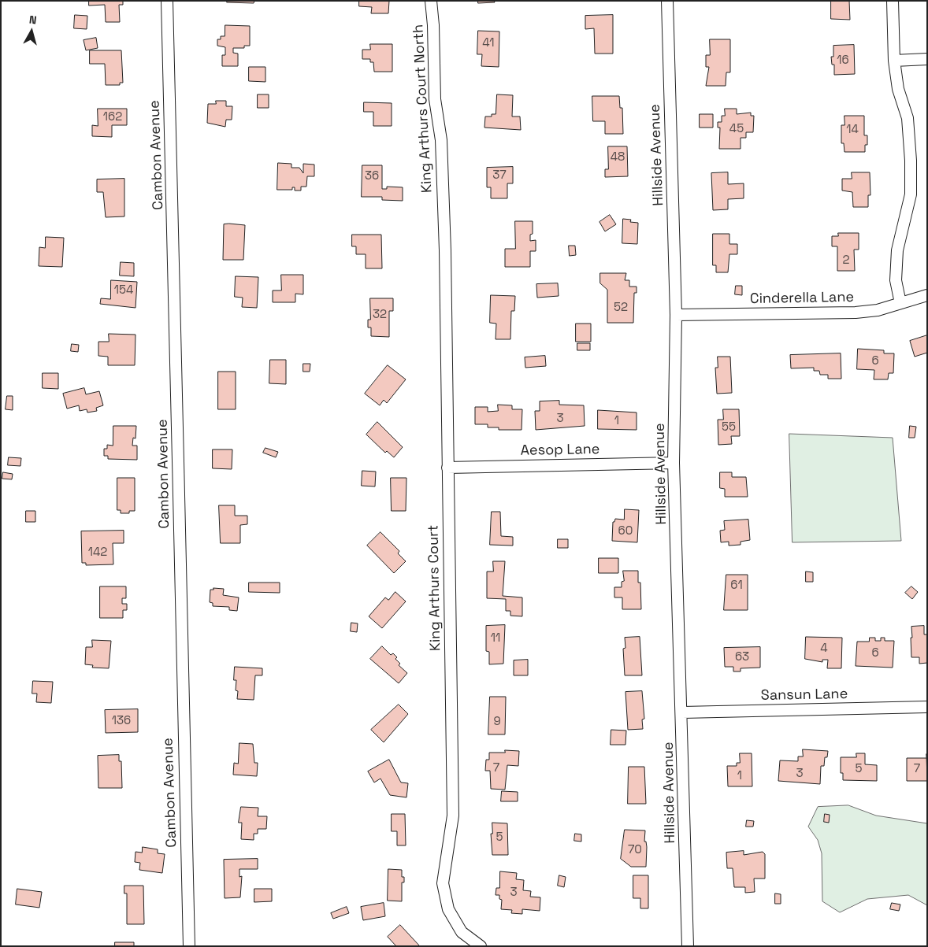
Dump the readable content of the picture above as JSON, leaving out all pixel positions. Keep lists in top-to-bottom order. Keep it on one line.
{"streets":{"street":["King Arthurs Court North","Cambon Avenue","Hillside Avenue","Cinderella Lane","Aesop Lane","King Arthurs Court","Sansun Lane"]},"crossings":[["King Arthurs Court North","King Arthurs Court"],["Hillside Avenue","Cinderella Lane"],["Hillside Avenue","Aesop Lane"],["Hillside Avenue","Sansun Lane"],["Aesop Lane","King Arthurs Court"]],"house_numbers":["41","16","162","45","14","48","37","36","2","154","52","32","6","3","1","55","60","142","61","11","4","6","63","136","9","7","5","7","3","1","5","70","3"],"north":"top"}
